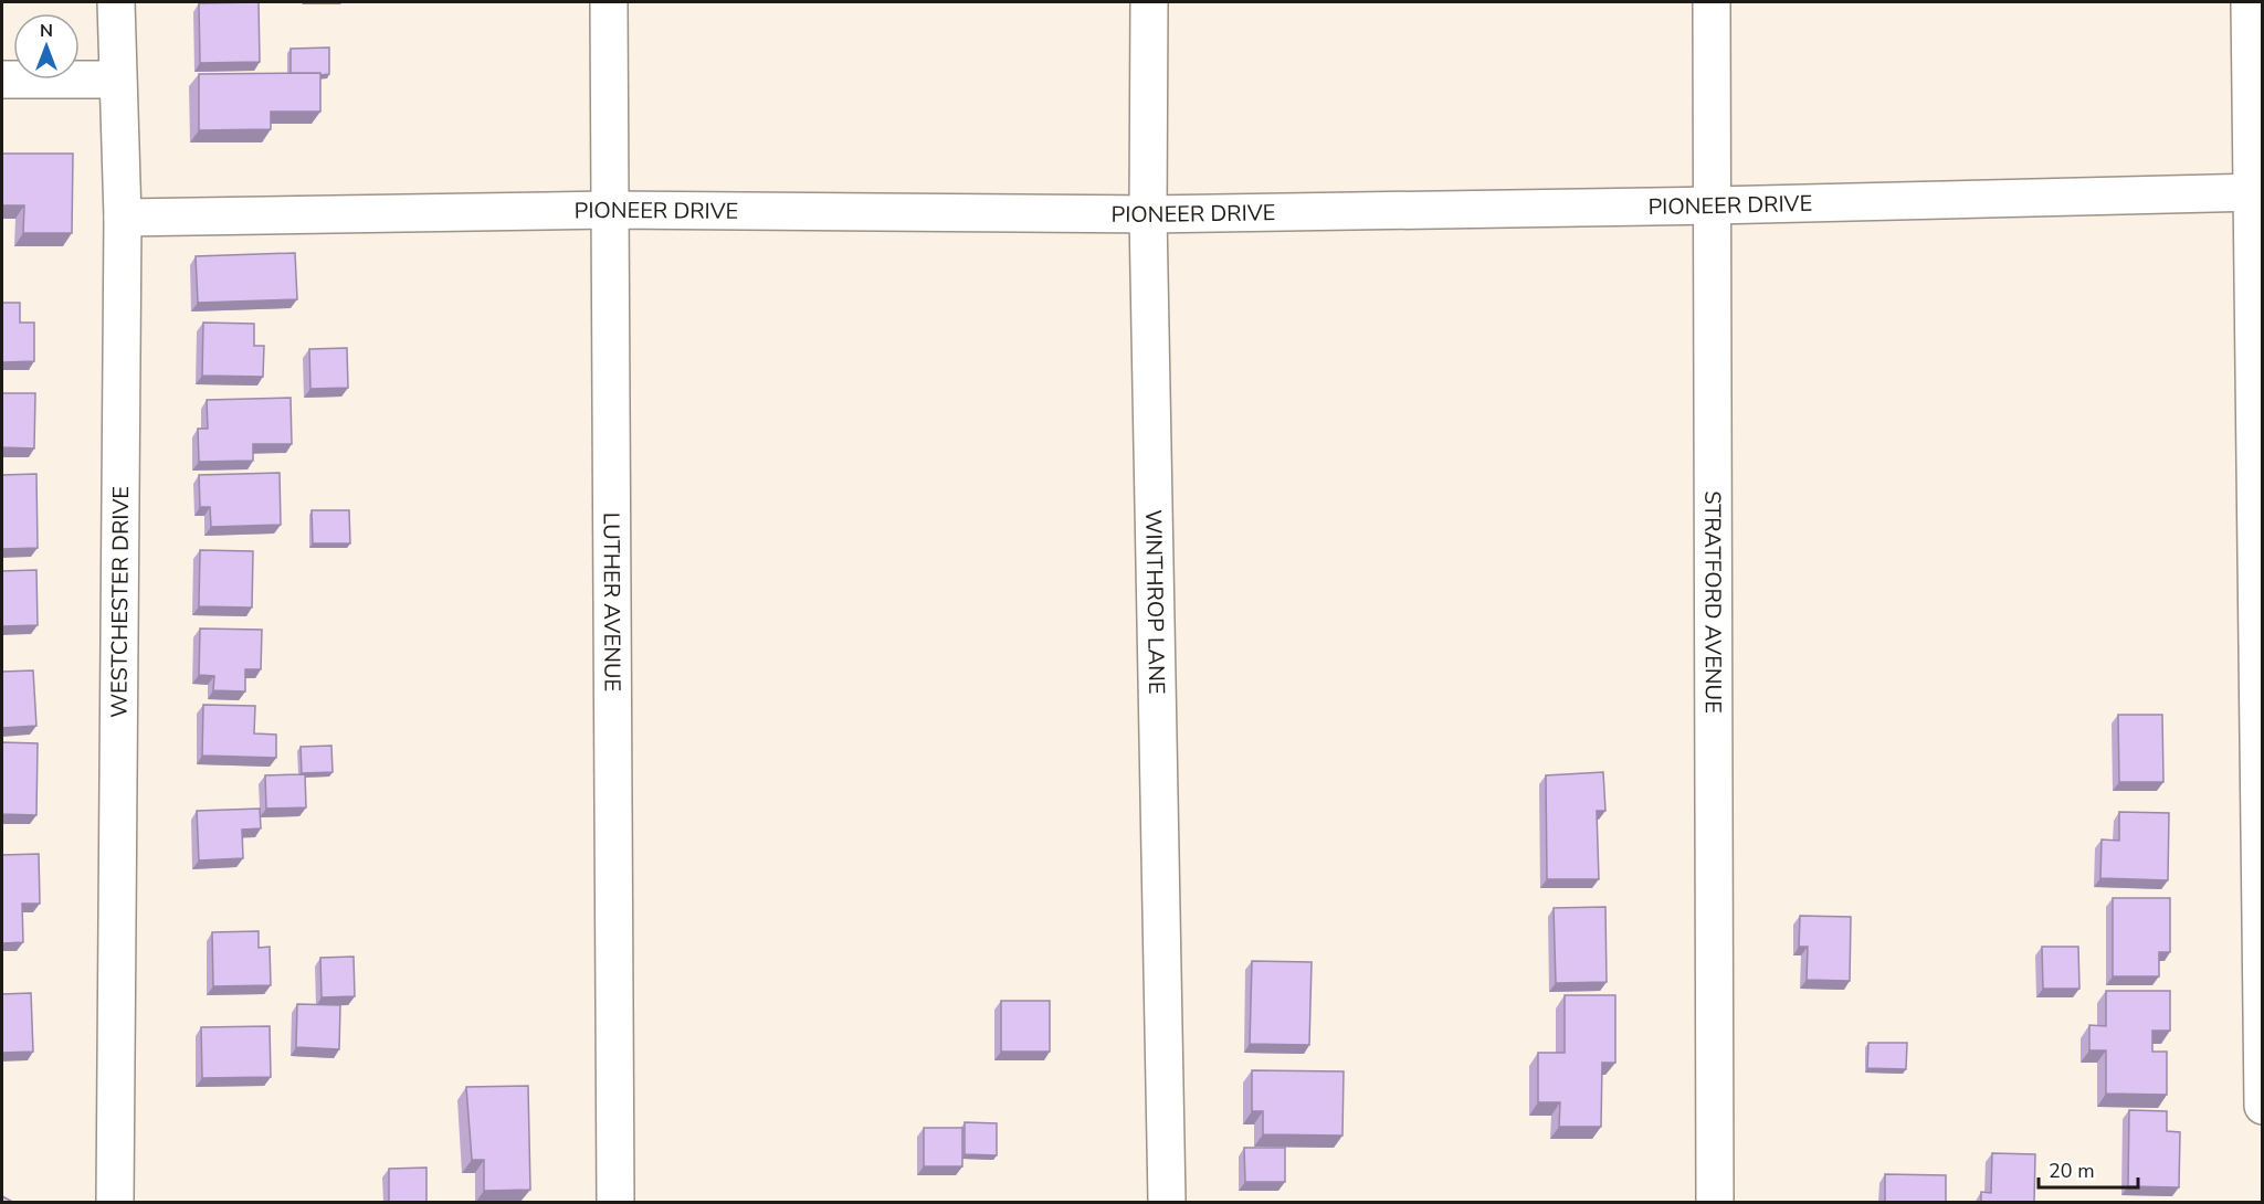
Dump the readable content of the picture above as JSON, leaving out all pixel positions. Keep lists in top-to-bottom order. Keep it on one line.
{"streets":{"street":["PIONEER DRIVE","WESTCHESTER DRIVE","LUTHER AVENUE","WINTHROP LANE","STRATFORD AVENUE"]},"crossings":[["PIONEER DRIVE","WESTCHESTER DRIVE"],["PIONEER DRIVE","LUTHER AVENUE"],["PIONEER DRIVE","WINTHROP LANE"],["PIONEER DRIVE","STRATFORD AVENUE"]],"scale_bar":"20 m","north":"top"}
